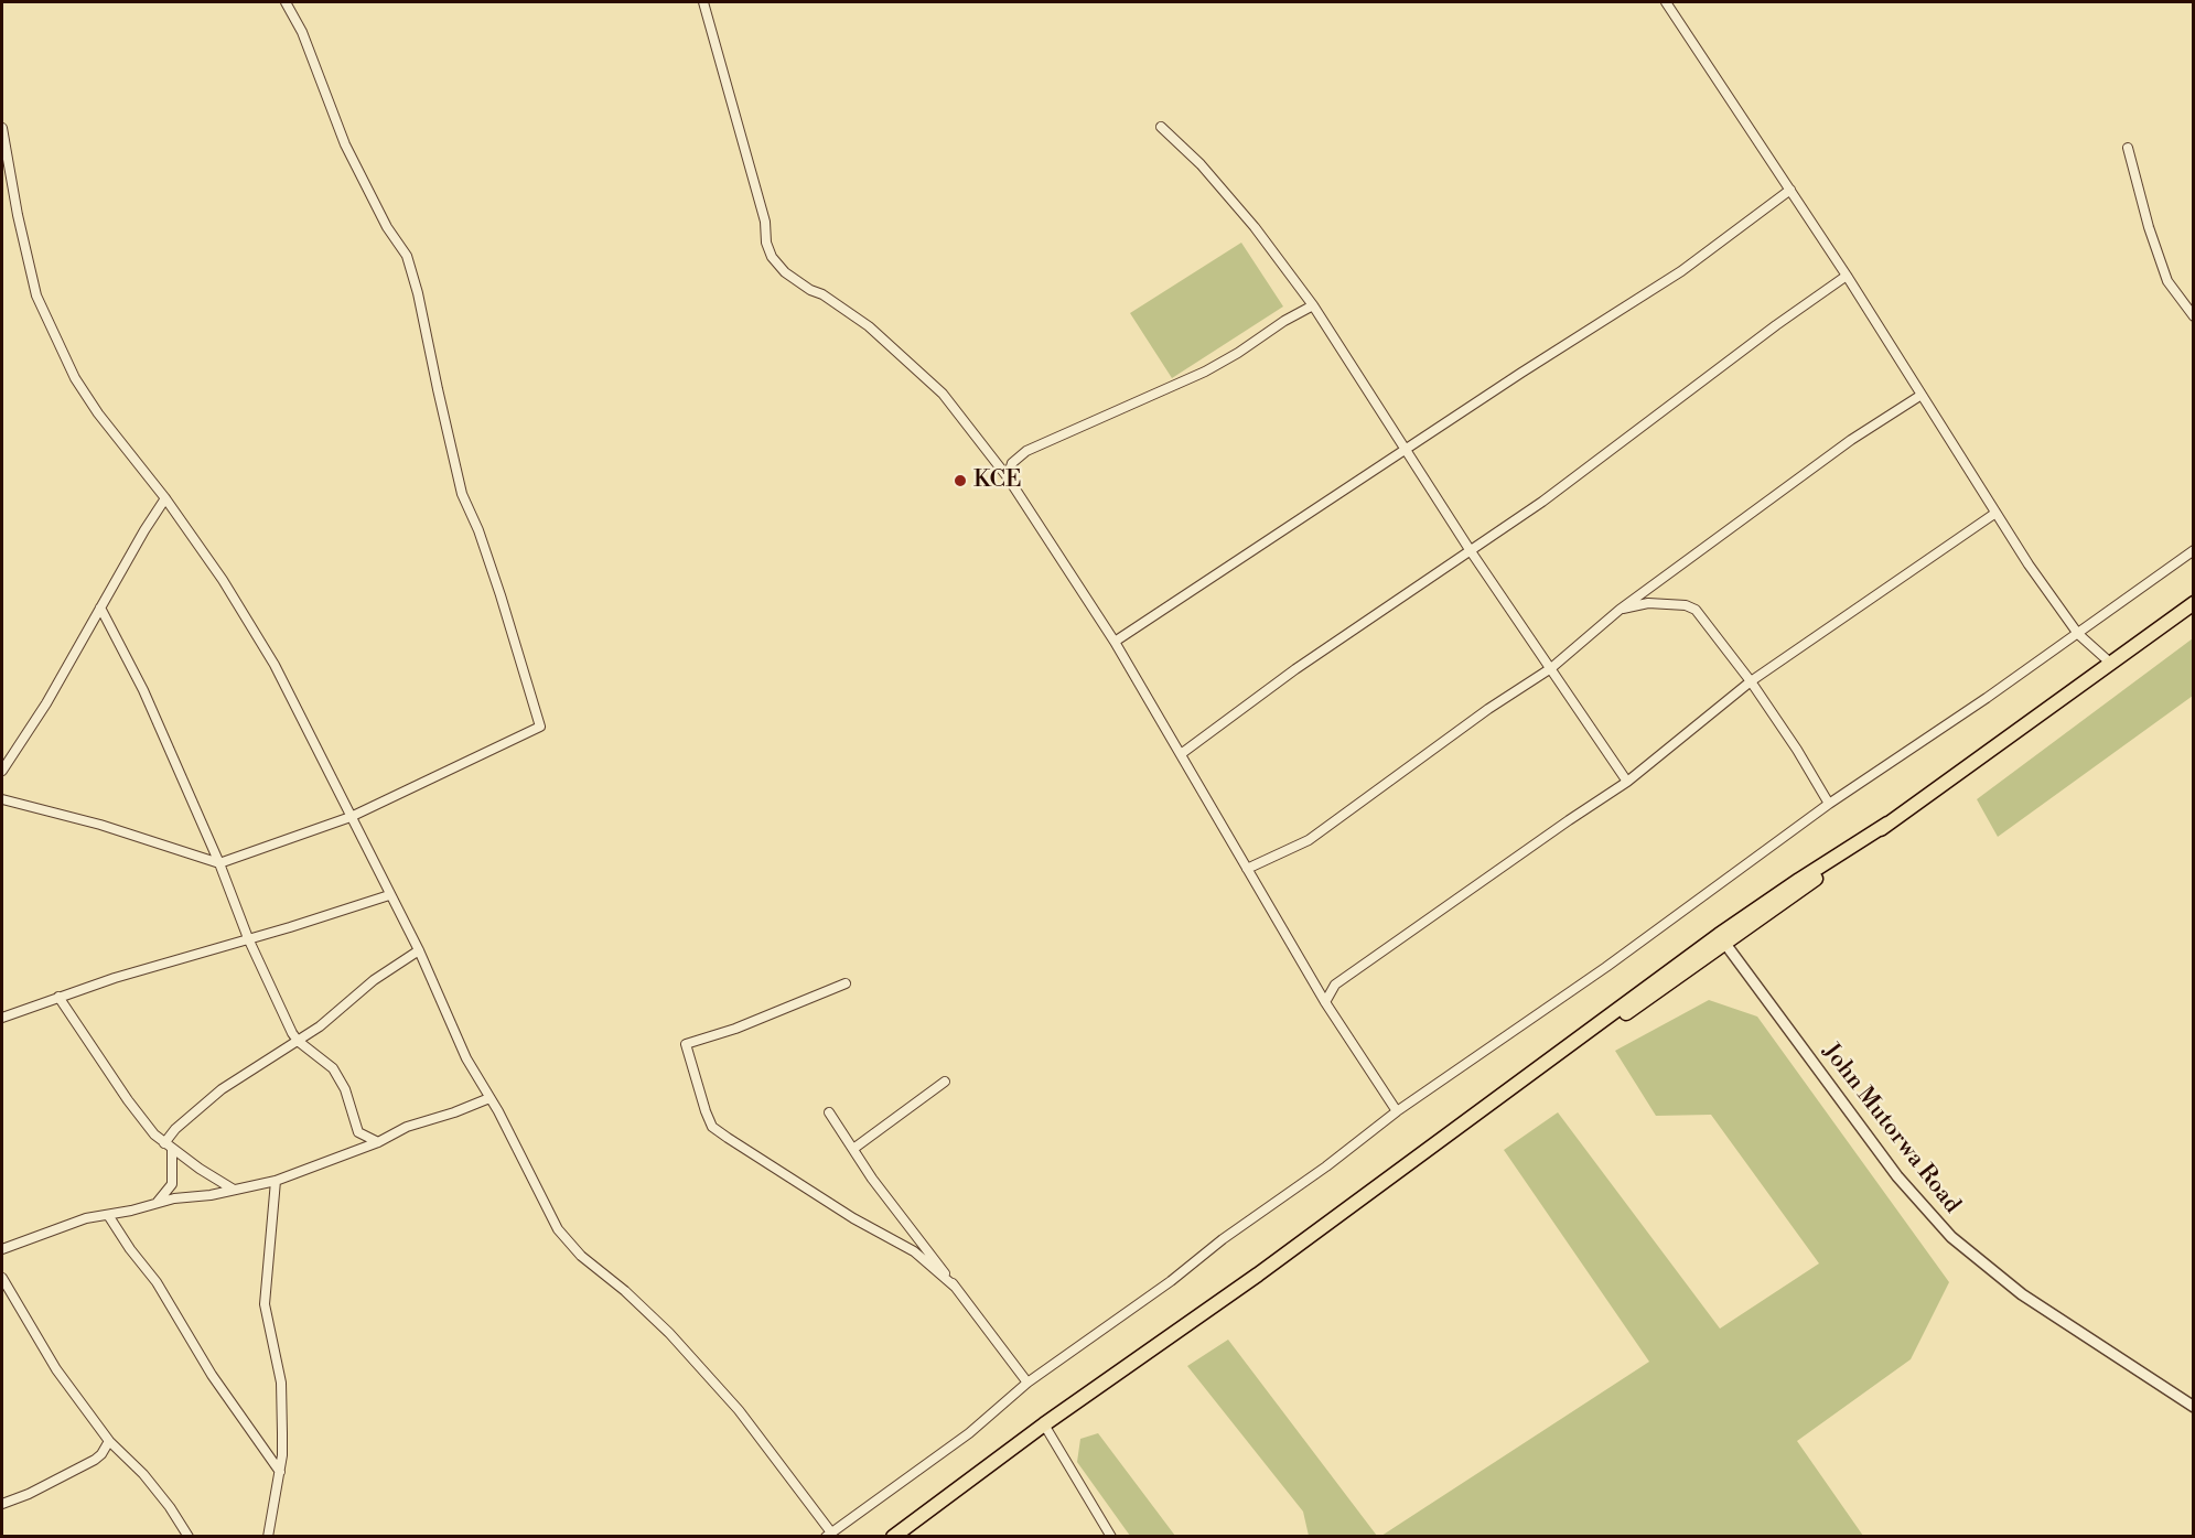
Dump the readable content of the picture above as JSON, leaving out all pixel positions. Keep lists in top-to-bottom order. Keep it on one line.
{"streets":{"street":["John Mutorwa Road"]},"places":["KCE"]}
